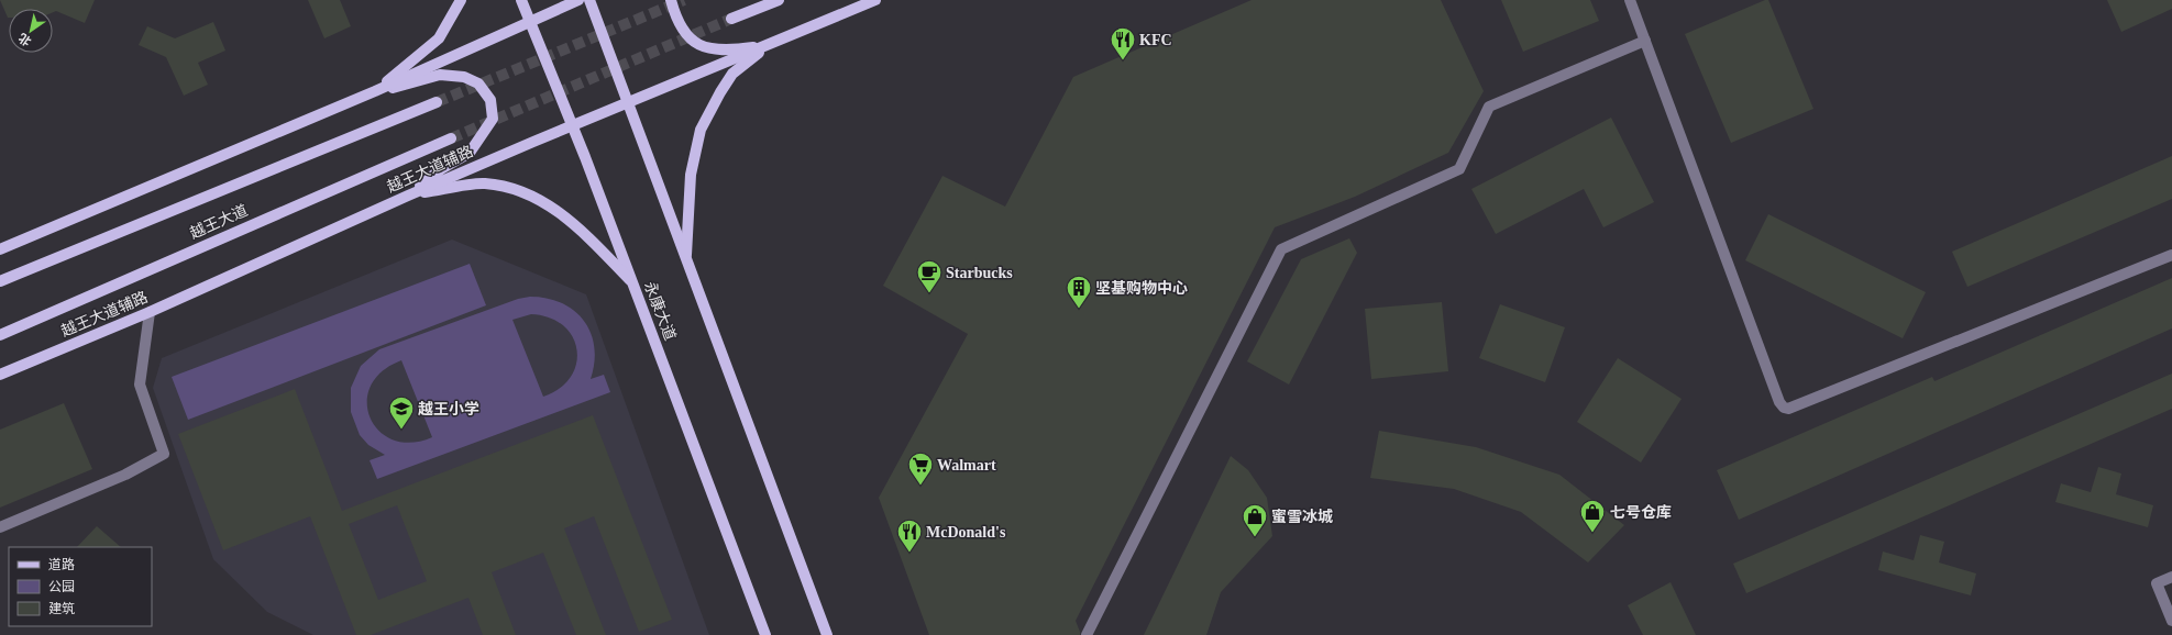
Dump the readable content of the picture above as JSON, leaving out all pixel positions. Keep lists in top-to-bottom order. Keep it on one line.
{"streets":{"main road":["越王大道辅路","越王大道","永康大道"]},"crossings":[["越王大道辅路","永康大道"]],"places":{"restaurant":["KFC","McDonald's"],"cafe":["Starbucks"],"building":["坚基购物中心"],"school or university":["越王小学"],"supermarket":["Walmart"],"shop":["七号仓库","蜜雪冰城"]},"legend":["道路","公园","建筑"],"north":"bottom left"}
